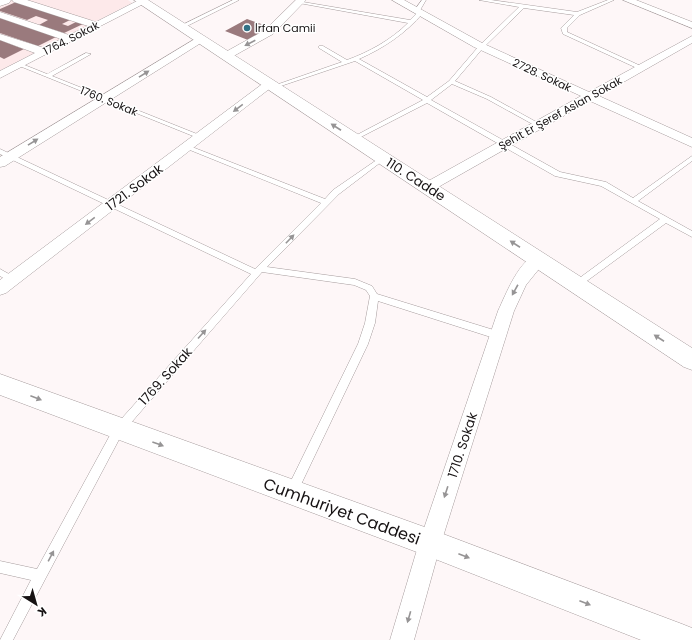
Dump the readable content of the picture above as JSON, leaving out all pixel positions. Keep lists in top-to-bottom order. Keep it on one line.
{"streets":{"street":["1764. Sokak","2728. Sokak","1760. Sokak","Şehit Er Şeref Aslan Sokak","110. Cadde","1721. Sokak","1710. Sokak","Cumhuriyet Caddesi"],"lane":["1769. Sokak"]},"crossings":[["1764. Sokak","1760. Sokak"],["1764. Sokak","110. Cadde"],["2728. Sokak","Şehit Er Şeref Aslan Sokak"],["1760. Sokak","1721. Sokak"],["Şehit Er Şeref Aslan Sokak","110. Cadde"],["110. Cadde","1721. Sokak"],["110. Cadde","1769. Sokak"],["110. Cadde","1710. Sokak"],["1769. Sokak","Cumhuriyet Caddesi"],["1710. Sokak","Cumhuriyet Caddesi"]],"one_way":["110. Cadde","1769. Sokak","1710. Sokak","Cumhuriyet Caddesi"],"places":["İrfan Camii"],"north":"bottom right"}
